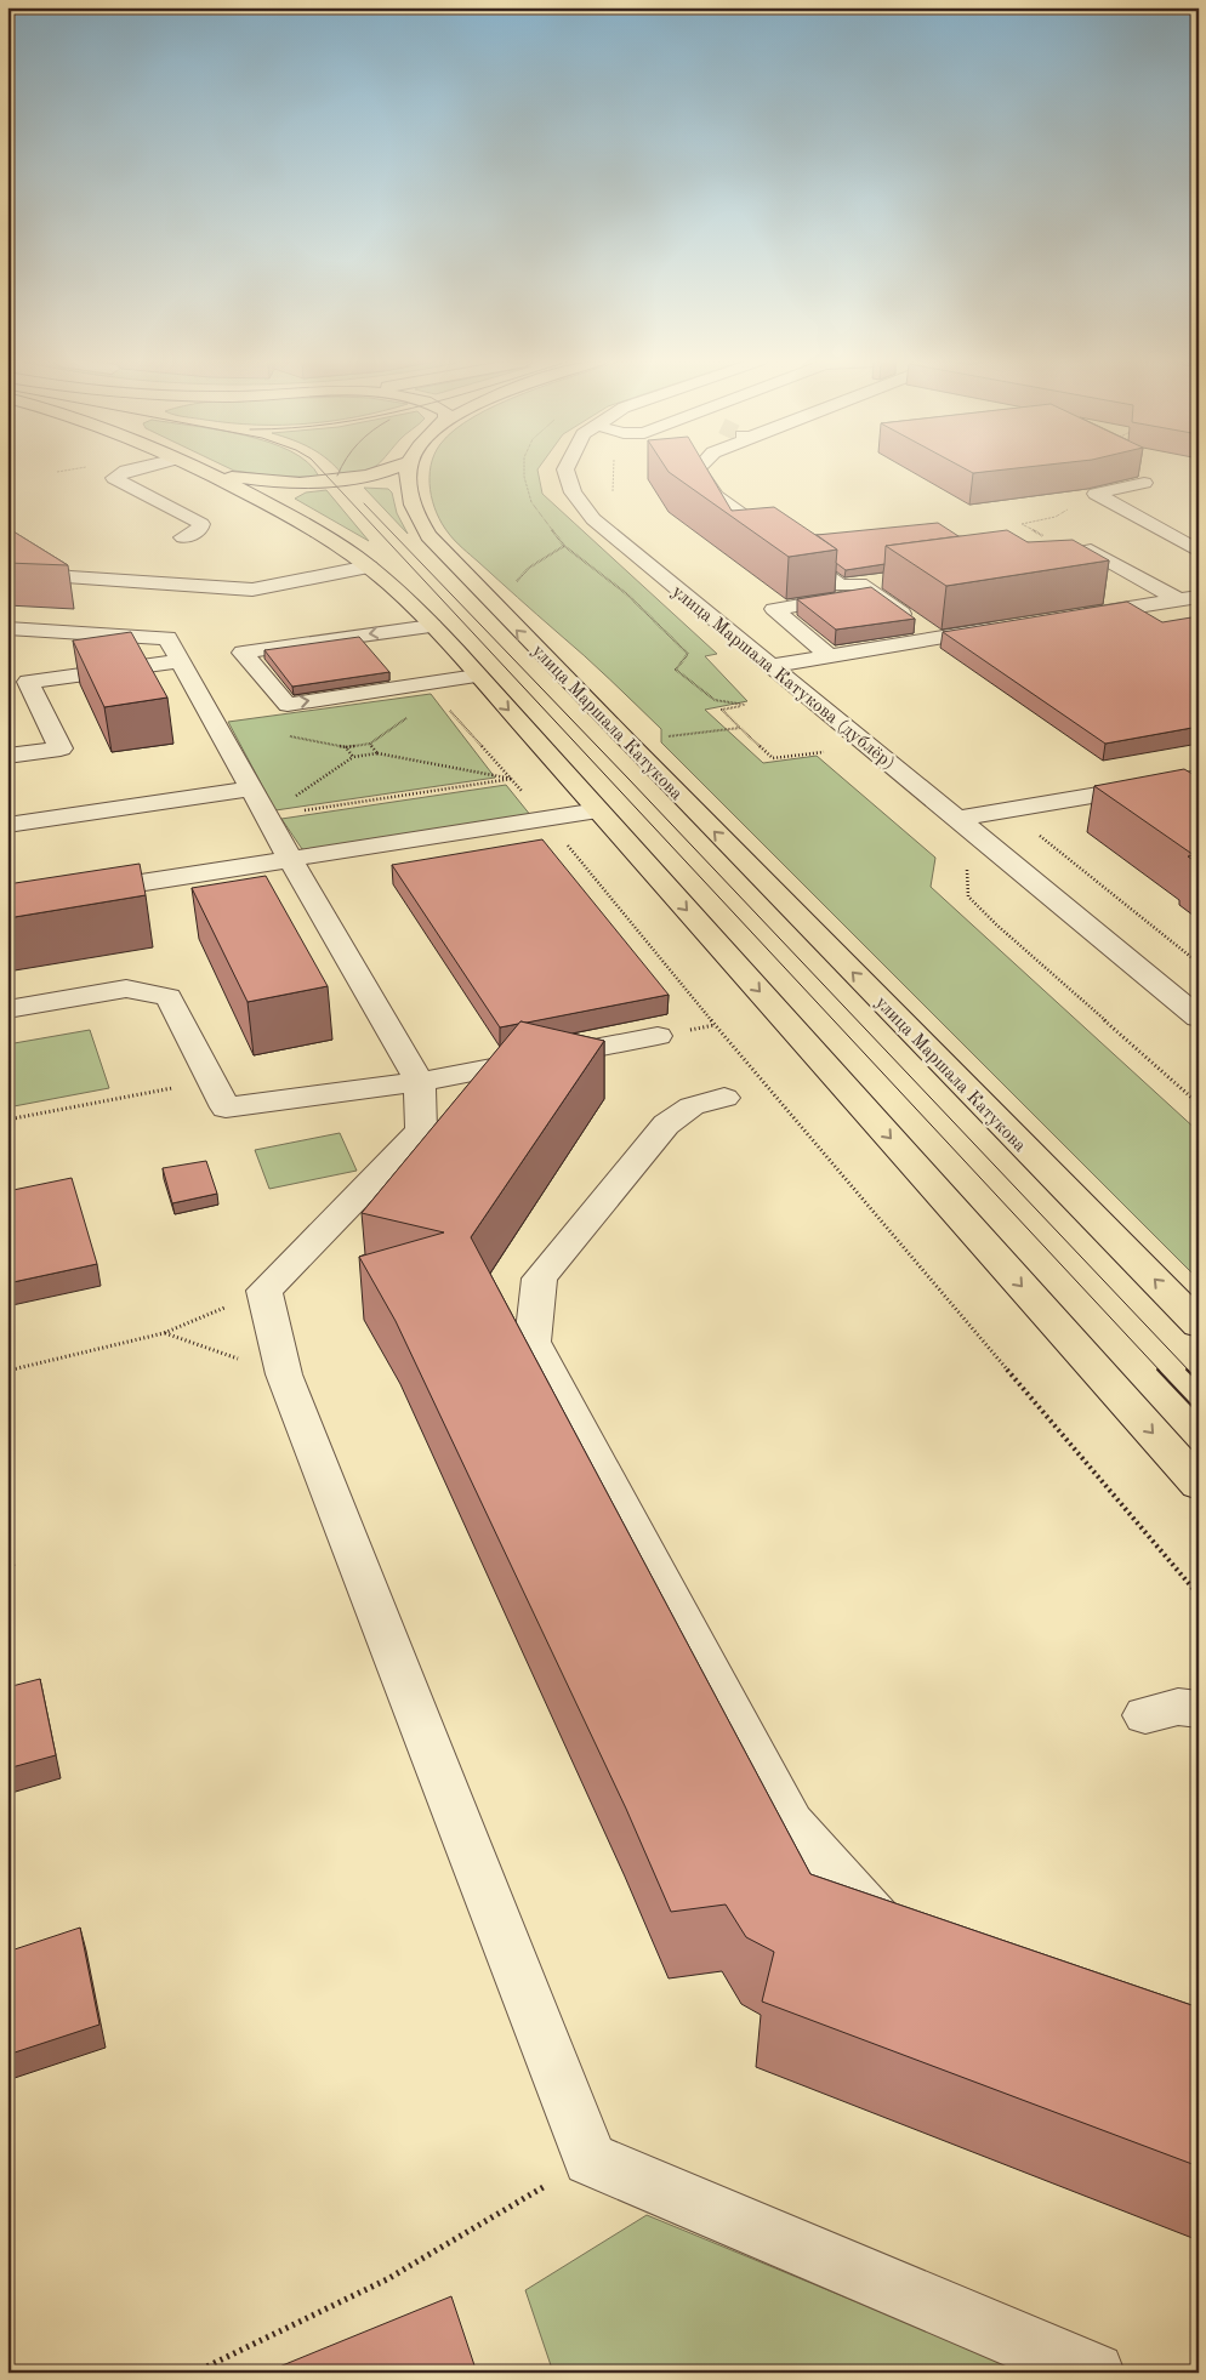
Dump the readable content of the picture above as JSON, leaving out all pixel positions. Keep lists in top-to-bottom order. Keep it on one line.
{"streets":{"main road":["улица Маршала Катукова"],"street":["улица Маршала Катукова (дублёр)"]}}
